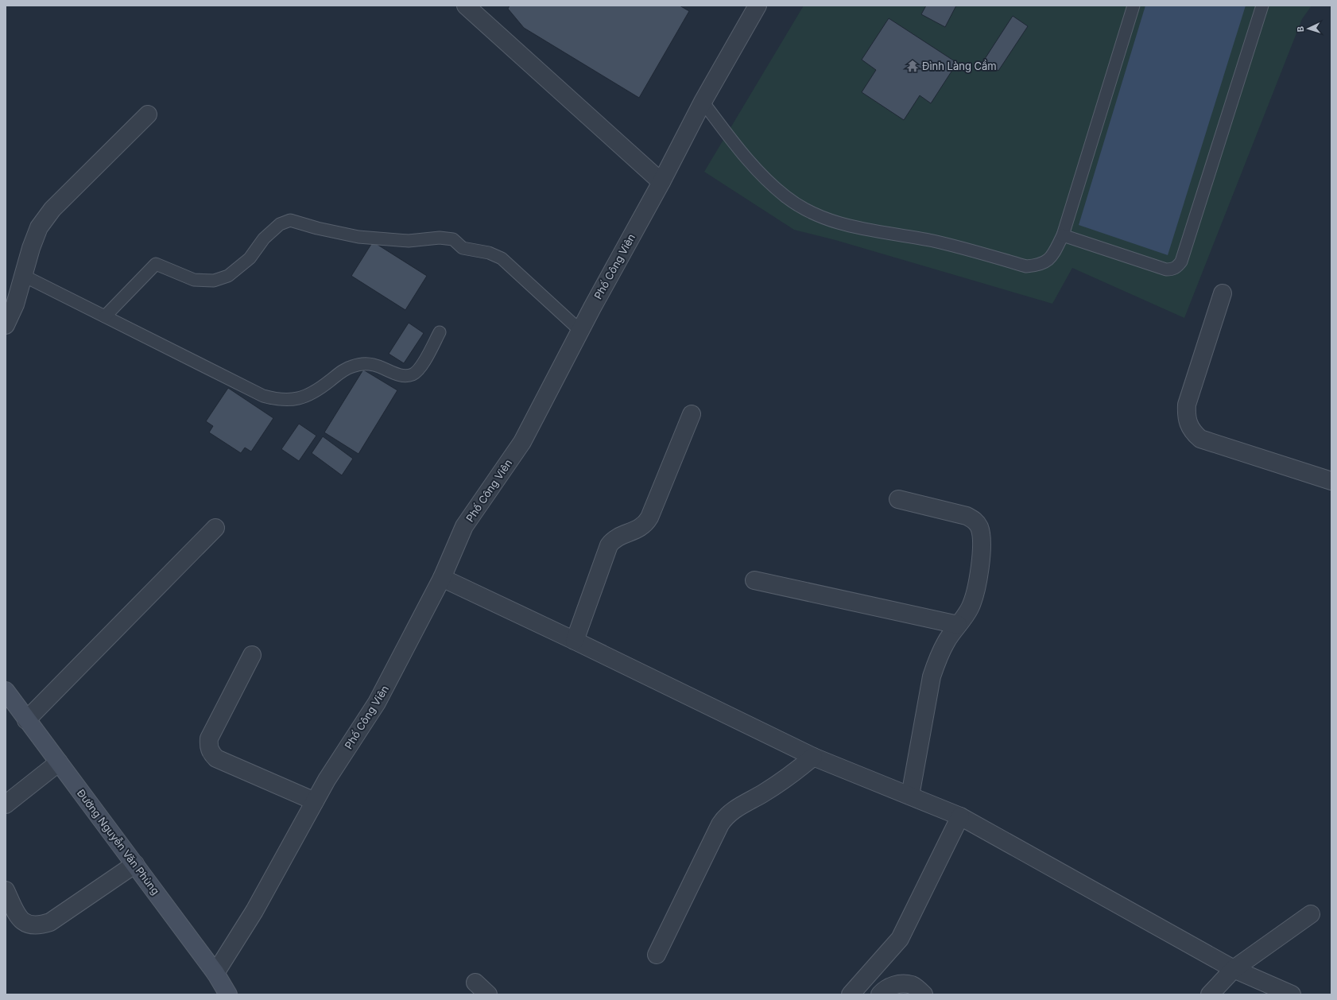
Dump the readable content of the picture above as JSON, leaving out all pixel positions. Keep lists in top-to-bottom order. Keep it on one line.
{"streets":{"street":["Phố Công Viên","Đường Nguyễn Văn Phùng"]},"crossings":[["Phố Công Viên","Đường Nguyễn Văn Phùng"]],"places":{"temple":["Đình Làng Cầm"]},"north":"left"}
